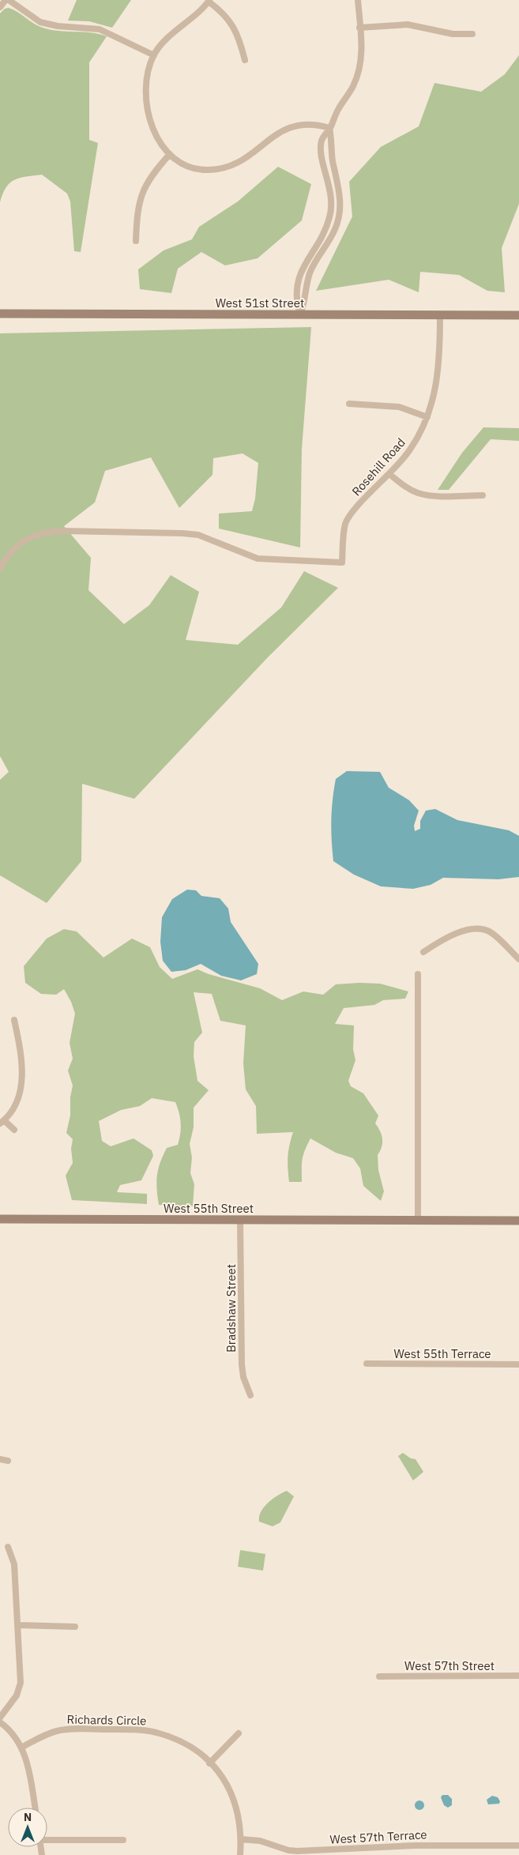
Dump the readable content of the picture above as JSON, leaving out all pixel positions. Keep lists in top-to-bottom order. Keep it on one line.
{"streets":{"street":["West 51st Street","Rosehill Road","West 55th Street","Bradshaw Street","West 55th Terrace","West 57th Street","Richards Circle","West 57th Terrace"]},"crossings":[["West 51st Street","Rosehill Road"],["West 55th Street","Bradshaw Street"],["Richards Circle","West 57th Terrace"]],"north":"top"}
